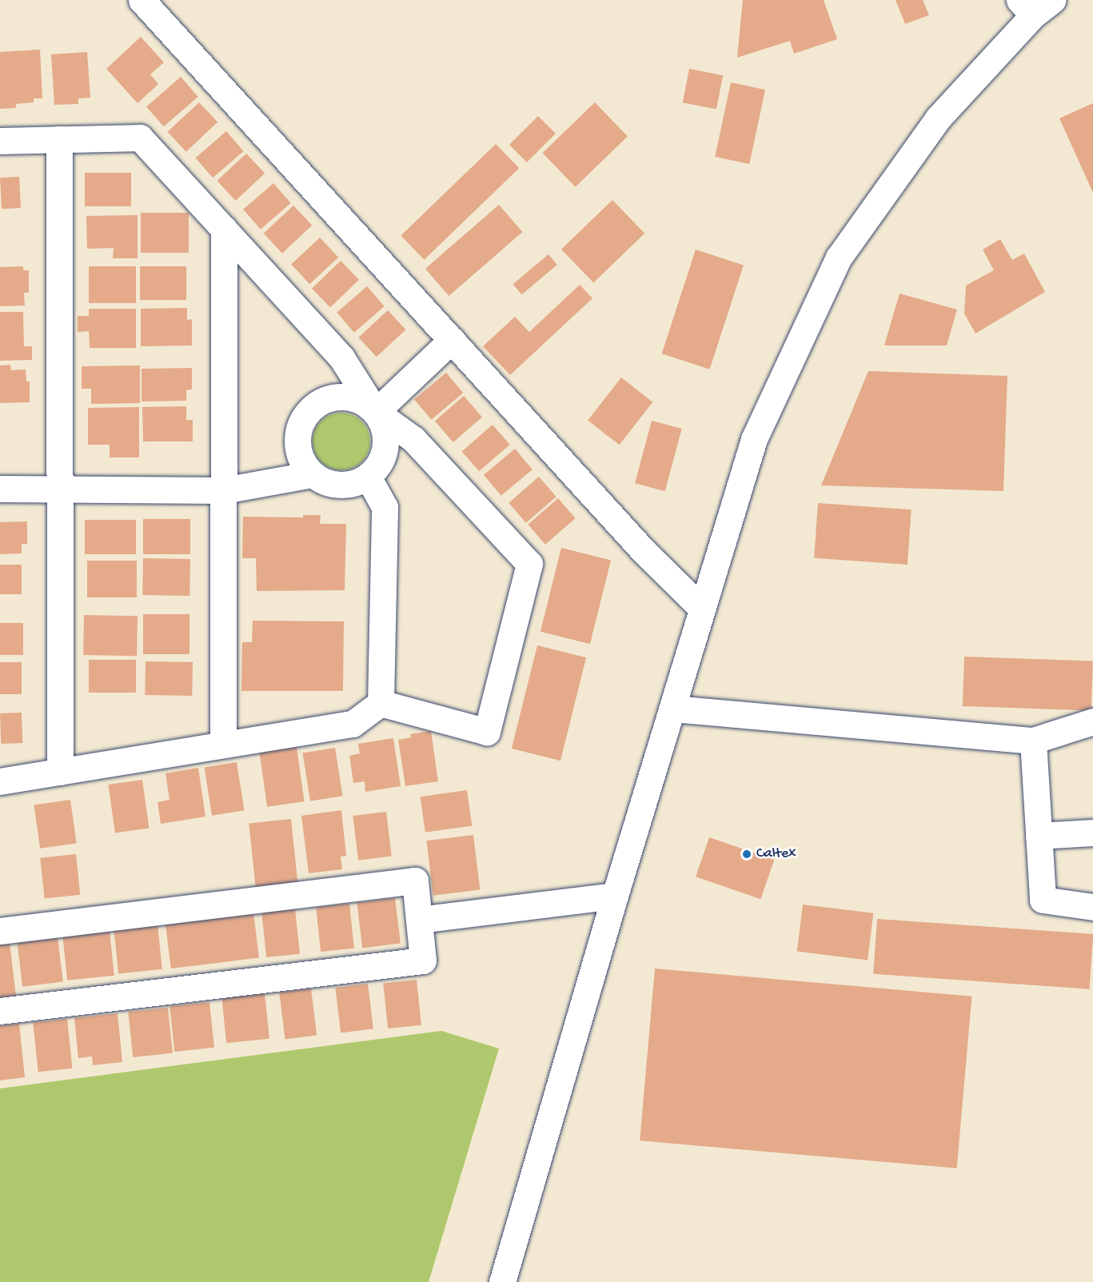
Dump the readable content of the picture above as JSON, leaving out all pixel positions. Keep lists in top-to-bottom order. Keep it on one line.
{"places":["Caltex"]}
